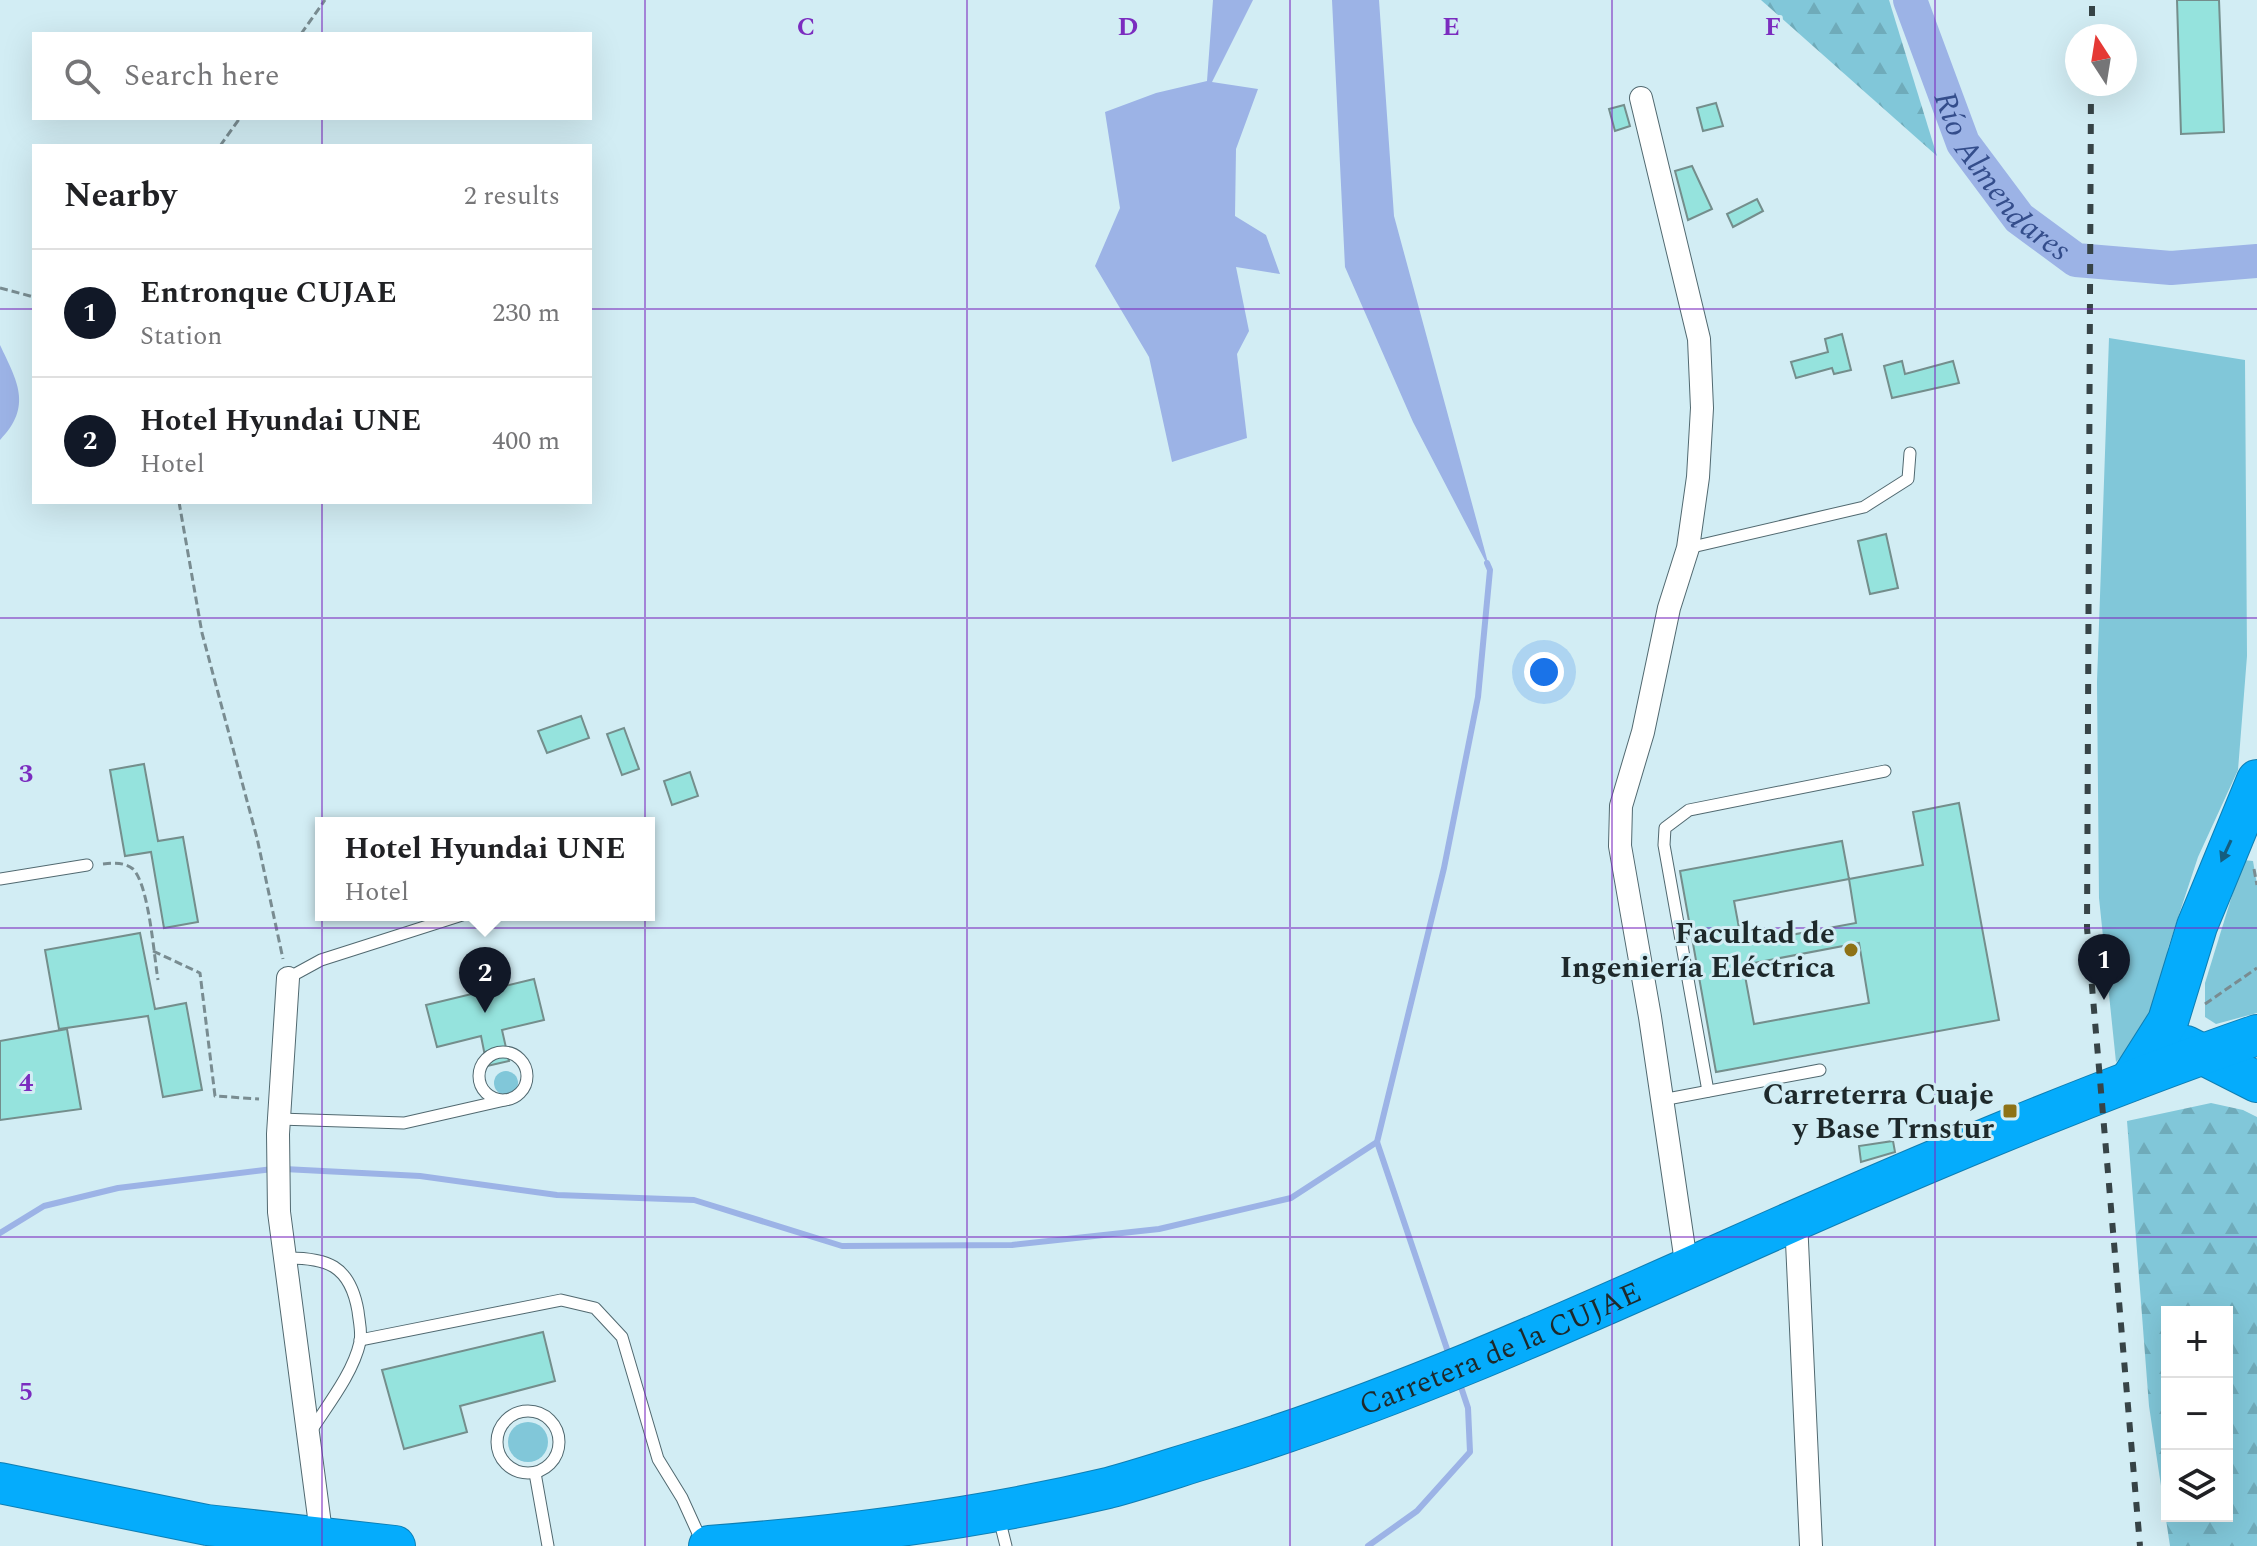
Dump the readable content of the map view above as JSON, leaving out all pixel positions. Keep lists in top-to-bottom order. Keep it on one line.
{"streets":{"highway":["Carretera de la CUJAE"]},"water":["Río Almendares"],"places":{"other":["Facultad de Ingeniería Eléctrica"],"transit":["Carreterra Cuaje y Base Trnstur"]},"north":"top","page":{"search":"Search here","heading":["Nearby","2 results"],"list":[{"mark":"1","name":"Entronque CUJAE","note":"Station","value":"230 m"},{"mark":"2","name":"Hotel Hyundai UNE","note":"Hotel","value":"400 m"}],"popup":["Hotel Hyundai UNE","Hotel"],"pins":["1","2"],"map_buttons":["+","−"]},"grid":{"columns":["C","D","E","F"],"rows":["3","4","5"]}}
